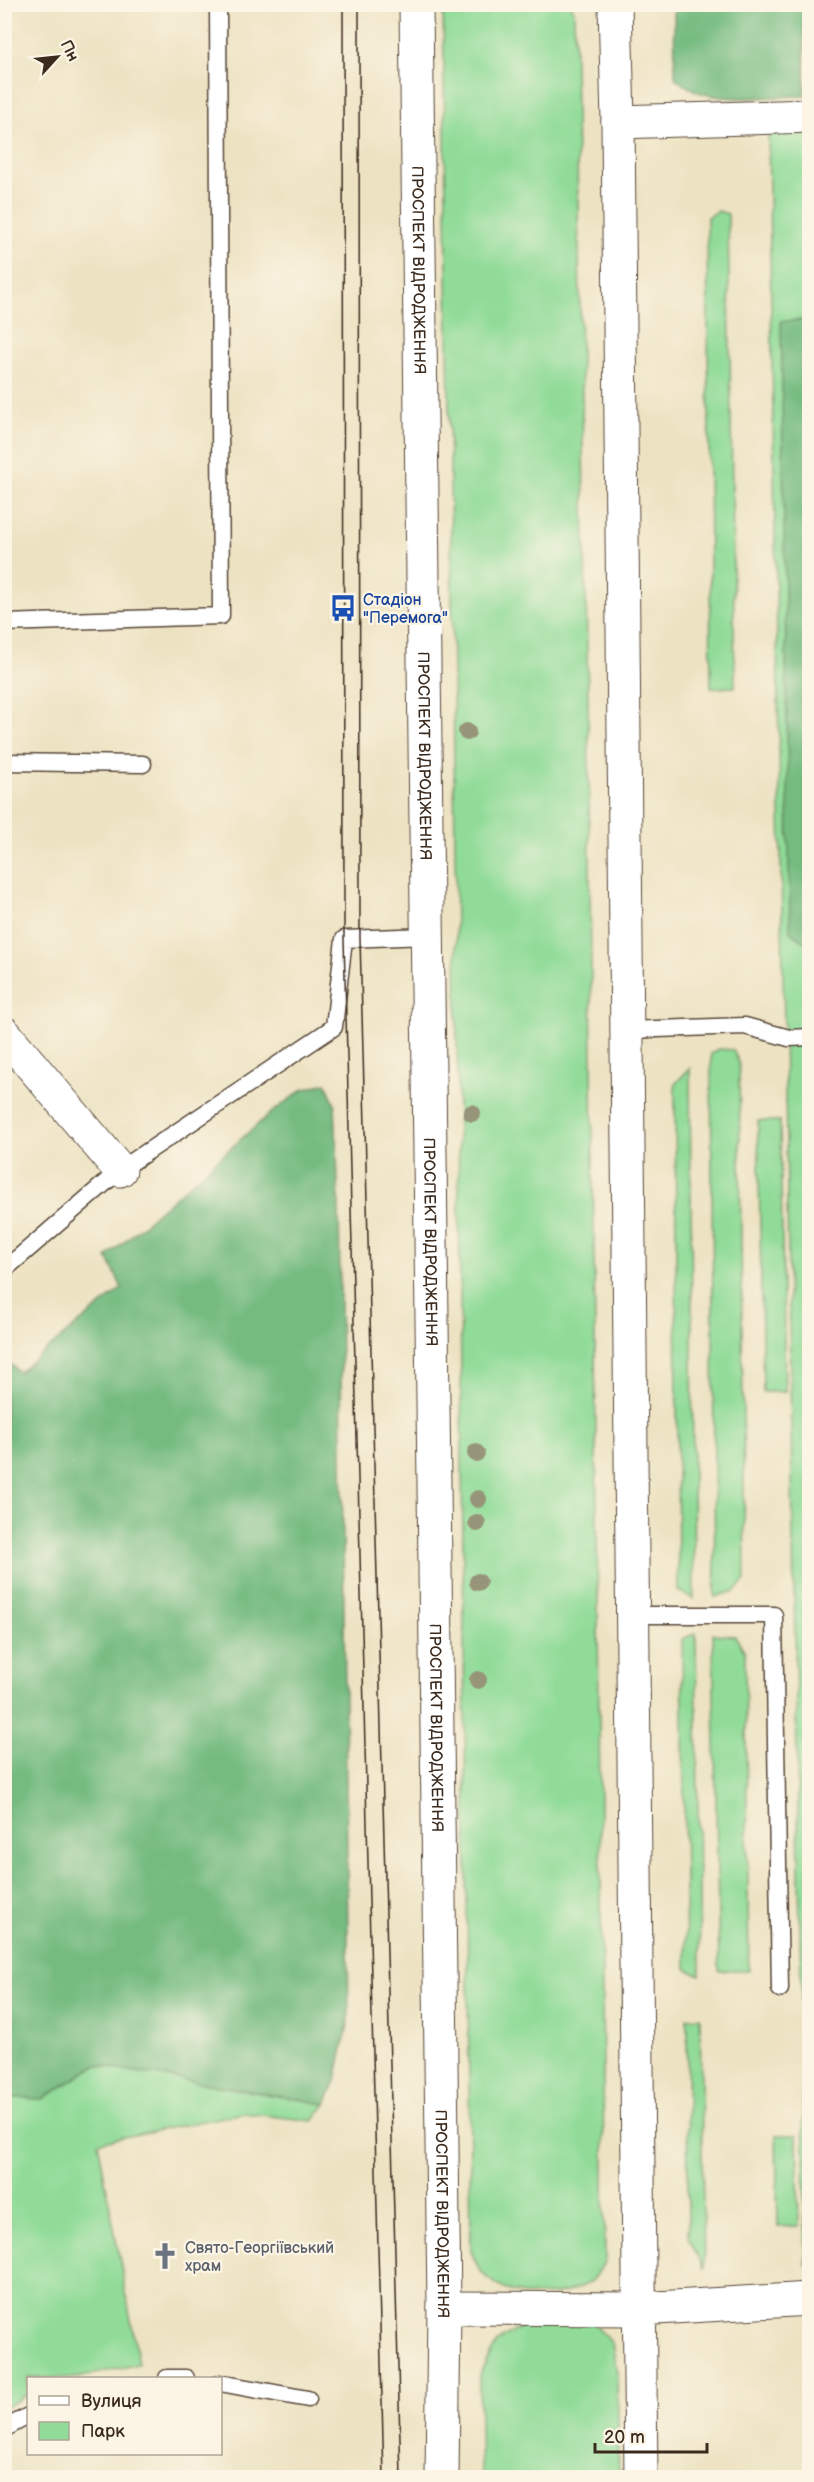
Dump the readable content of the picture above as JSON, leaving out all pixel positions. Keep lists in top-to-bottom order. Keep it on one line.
{"streets":{"main road":["ПРОСПЕКТ ВІДРОДЖЕННЯ"]},"places":{"bus stop":["Стадіон \"Перемога\""],"church":["Свято-Георгіївський храм"]},"legend":["Вулиця","Парк"],"scale_bar":"20 m","north":"top right"}
